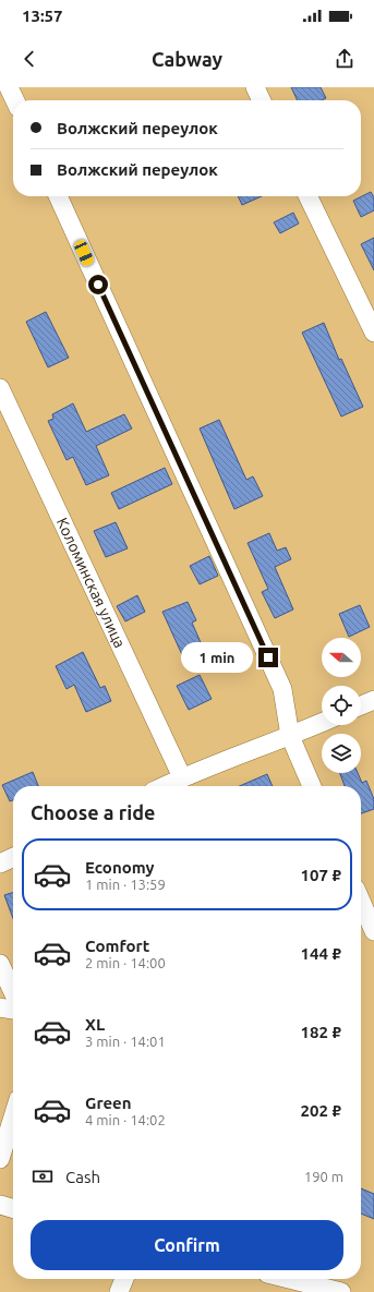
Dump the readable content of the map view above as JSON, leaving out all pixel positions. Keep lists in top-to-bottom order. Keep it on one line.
{"streets":{"street":["Коломинская улица"]},"north":"left","page":{"status":"13:57","header":"Cabway","banner":["Волжский переулок","Волжский переулок"],"bubble":"1 min","heading":"Choose a ride","list":[{"name":"Economy","note":"1 min · 13:59","value":"107 ₽"},{"name":"Comfort","note":"2 min · 14:00","value":"144 ₽"},{"name":"XL","note":"3 min · 14:01","value":"182 ₽"},{"name":"Green","note":"4 min · 14:02","value":"202 ₽"}],"pay":["Cash","190 m"],"buttons":"Confirm"}}
